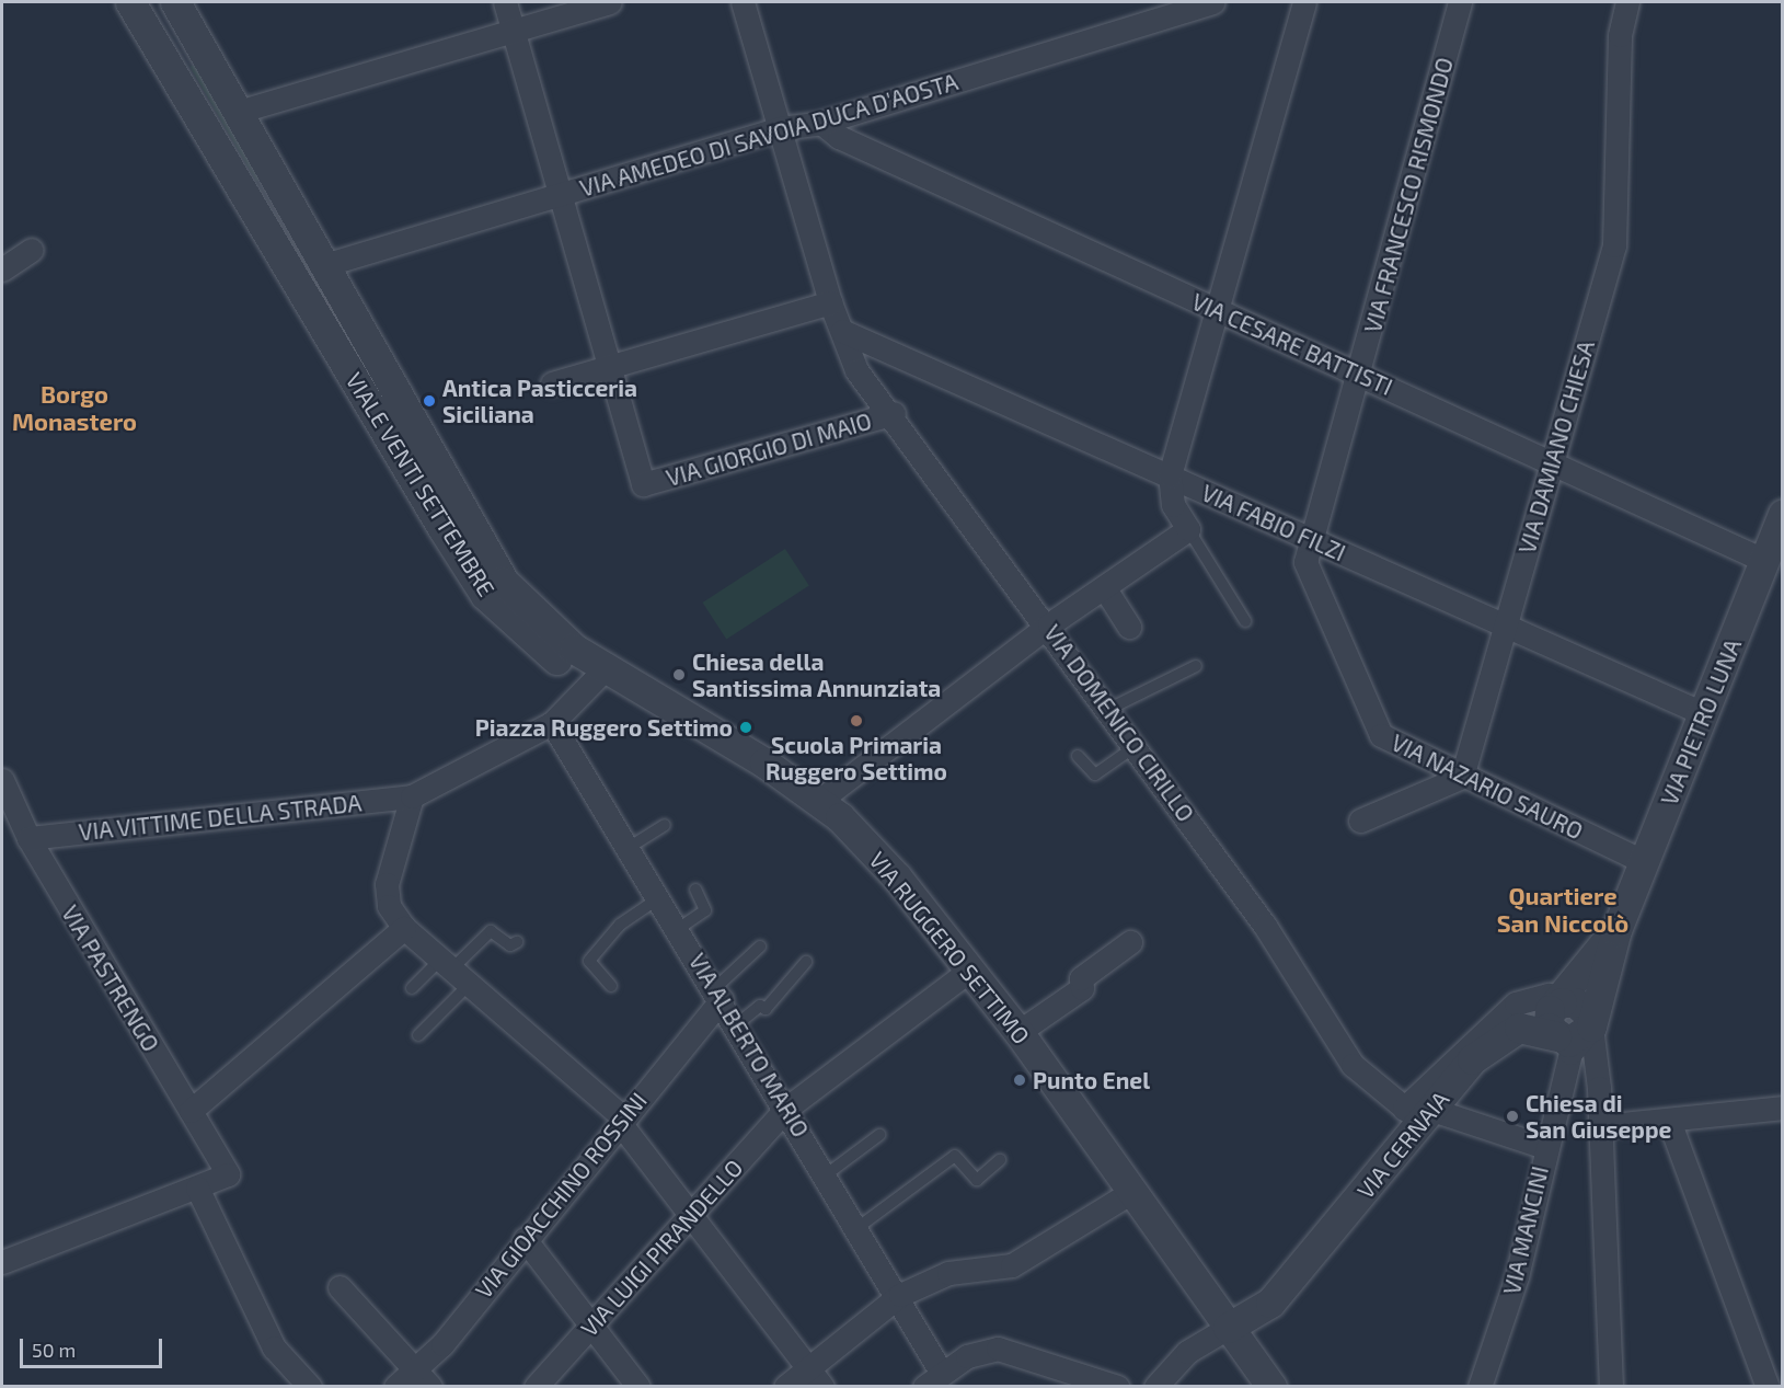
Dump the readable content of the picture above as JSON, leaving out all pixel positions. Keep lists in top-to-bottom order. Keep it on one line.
{"streets":{"street":["VIA AMEDEO DI SAVOIA DUCA D'AOSTA","VIA FRANCESCO RISMONDO","VIA CESARE BATTISTI","VIA DAMIANO CHIESA","VIA GIORGIO DI MAIO","VIALE VENTI SETTEMBRE","VIA FABIO FILZI","VIA PIETRO LUNA","VIA DOMENICO CIRILLO","VIA NAZARIO SAURO","VIA VITTIME DELLA STRADA","VIA RUGGERO SETTIMO","VIA PASTRENGO","VIA ALBERTO MARIO","VIA CERNAIA","VIA GIOACCHINO ROSSINI","VIA MANCINI","VIA LUIGI PIRANDELLO"]},"crossings":[["VIA AMEDEO DI SAVOIA DUCA D'AOSTA","VIA CESARE BATTISTI"],["VIA AMEDEO DI SAVOIA DUCA D'AOSTA","VIALE VENTI SETTEMBRE"],["VIA AMEDEO DI SAVOIA DUCA D'AOSTA","VIA DOMENICO CIRILLO"],["VIA FRANCESCO RISMONDO","VIA CESARE BATTISTI"],["VIA FRANCESCO RISMONDO","VIA FABIO FILZI"],["VIA FRANCESCO RISMONDO","VIA NAZARIO SAURO"],["VIA CESARE BATTISTI","VIA DAMIANO CHIESA"],["VIA CESARE BATTISTI","VIA PIETRO LUNA"],["VIA DAMIANO CHIESA","VIA FABIO FILZI"],["VIA DAMIANO CHIESA","VIA NAZARIO SAURO"],["VIA GIORGIO DI MAIO","VIA DOMENICO CIRILLO"],["VIA FABIO FILZI","VIA PIETRO LUNA"],["VIA FABIO FILZI","VIA DOMENICO CIRILLO"],["VIA FABIO FILZI","VIA NAZARIO SAURO"],["VIA PIETRO LUNA","VIA NAZARIO SAURO"],["VIA PIETRO LUNA","VIA CERNAIA"],["VIA PIETRO LUNA","VIA MANCINI"],["VIA DOMENICO CIRILLO","VIA CERNAIA"],["VIA VITTIME DELLA STRADA","VIA PASTRENGO"],["VIA RUGGERO SETTIMO","VIA CERNAIA"],["VIA RUGGERO SETTIMO","VIA LUIGI PIRANDELLO"],["VIA ALBERTO MARIO","VIA GIOACCHINO ROSSINI"],["VIA ALBERTO MARIO","VIA LUIGI PIRANDELLO"],["VIA CERNAIA","VIA MANCINI"]],"districts":["Borgo Monastero","Quartiere San Niccolò"],"places":["Antica Pasticceria Siciliana","Chiesa della Santissima Annunziata","Scuola Primaria Ruggero Settimo","Piazza Ruggero Settimo","Punto Enel","Chiesa di San Giuseppe"],"scale_bar":"50 m"}
